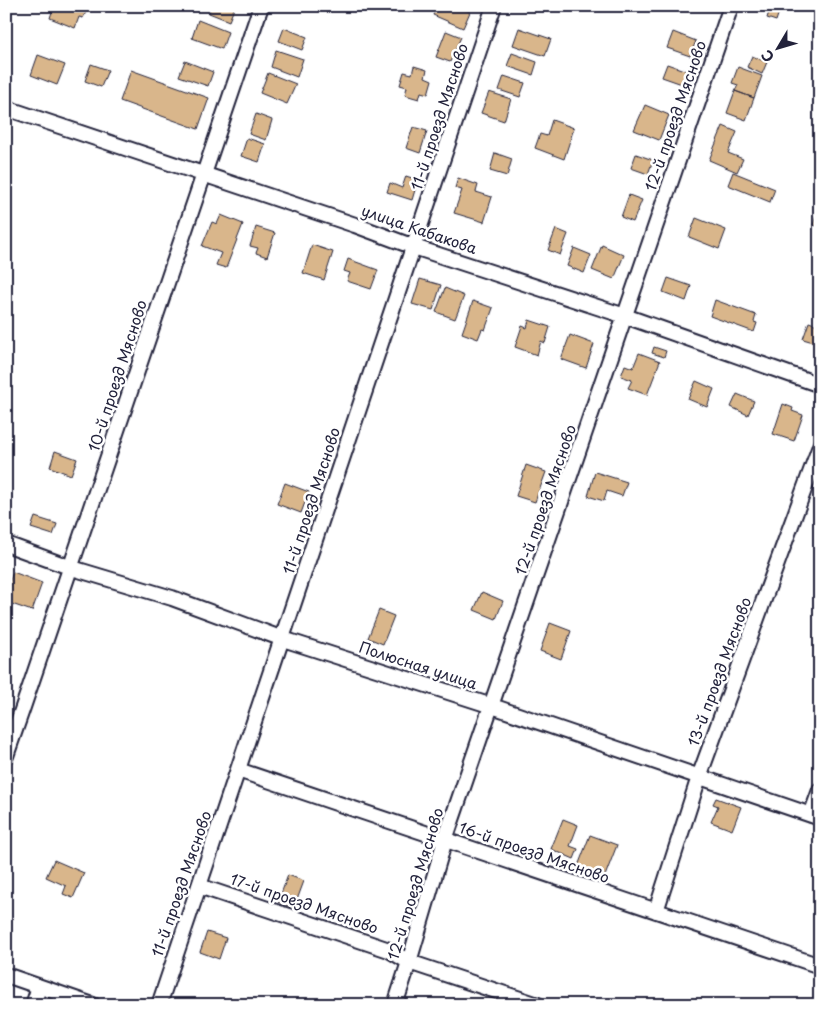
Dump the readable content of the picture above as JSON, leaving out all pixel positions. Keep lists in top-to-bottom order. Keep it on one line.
{"streets":{"street":["12-й проезд Мясново","11-й проезд Мясново","улица Кабакова","10-й проезд Мясново","Полюсная улица","13-й проезд Мясново","16-й проезд Мясново","17-й проезд Мясново"]},"crossings":[["12-й проезд Мясново","улица Кабакова"],["12-й проезд Мясново","Полюсная улица"],["12-й проезд Мясново","16-й проезд Мясново"],["12-й проезд Мясново","17-й проезд Мясново"],["11-й проезд Мясново","улица Кабакова"],["11-й проезд Мясново","Полюсная улица"],["11-й проезд Мясново","16-й проезд Мясново"],["11-й проезд Мясново","17-й проезд Мясново"],["улица Кабакова","10-й проезд Мясново"],["10-й проезд Мясново","Полюсная улица"],["Полюсная улица","13-й проезд Мясново"],["13-й проезд Мясново","16-й проезд Мясново"]],"north":"bottom left"}
